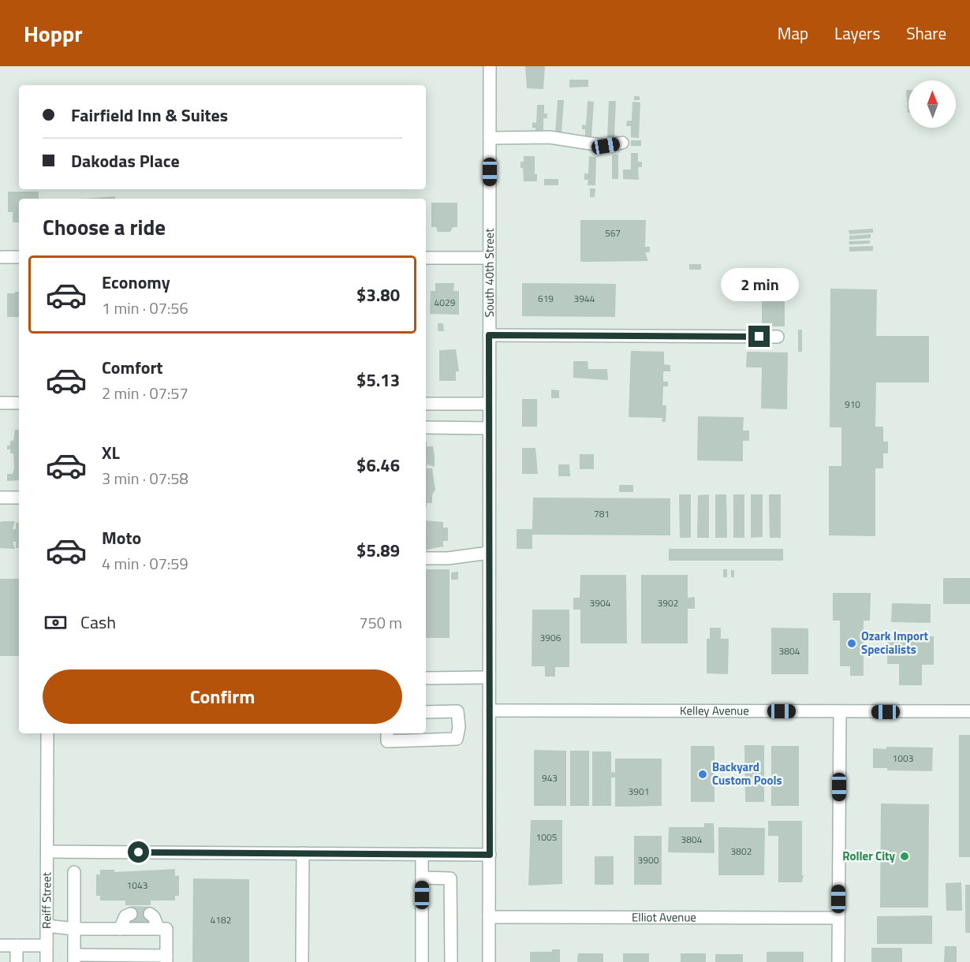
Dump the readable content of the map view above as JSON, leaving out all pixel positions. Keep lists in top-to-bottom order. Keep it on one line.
{"streets":{"street":["South 40th Street","Kelley Avenue","Reiff Street","Elliot Avenue"]},"crossings":[["South 40th Street","Kelley Avenue"],["South 40th Street","Elliot Avenue"]],"places":["Ozark Import Specialists","Backyard Custom Pools","Roller City"],"house_numbers":["567","619","3944","4029","910","781","3904","3902","3906","3804","1003","943","3901","1005","3804","3802","3900","1043","4182"],"north":"top","page":{"header":"Hoppr","nav":["Map","Layers","Share"],"banner":["Fairfield Inn & Suites","Dakodas Place"],"heading":"Choose a ride","list":[{"name":"Economy","note":"1 min · 07:56","value":"$3.80"},{"name":"Comfort","note":"2 min · 07:57","value":"$5.13"},{"name":"XL","note":"3 min · 07:58","value":"$6.46"},{"name":"Moto","note":"4 min · 07:59","value":"$5.89"}],"bubble":"2 min","pay":["Cash","750 m"],"buttons":"Confirm"}}
